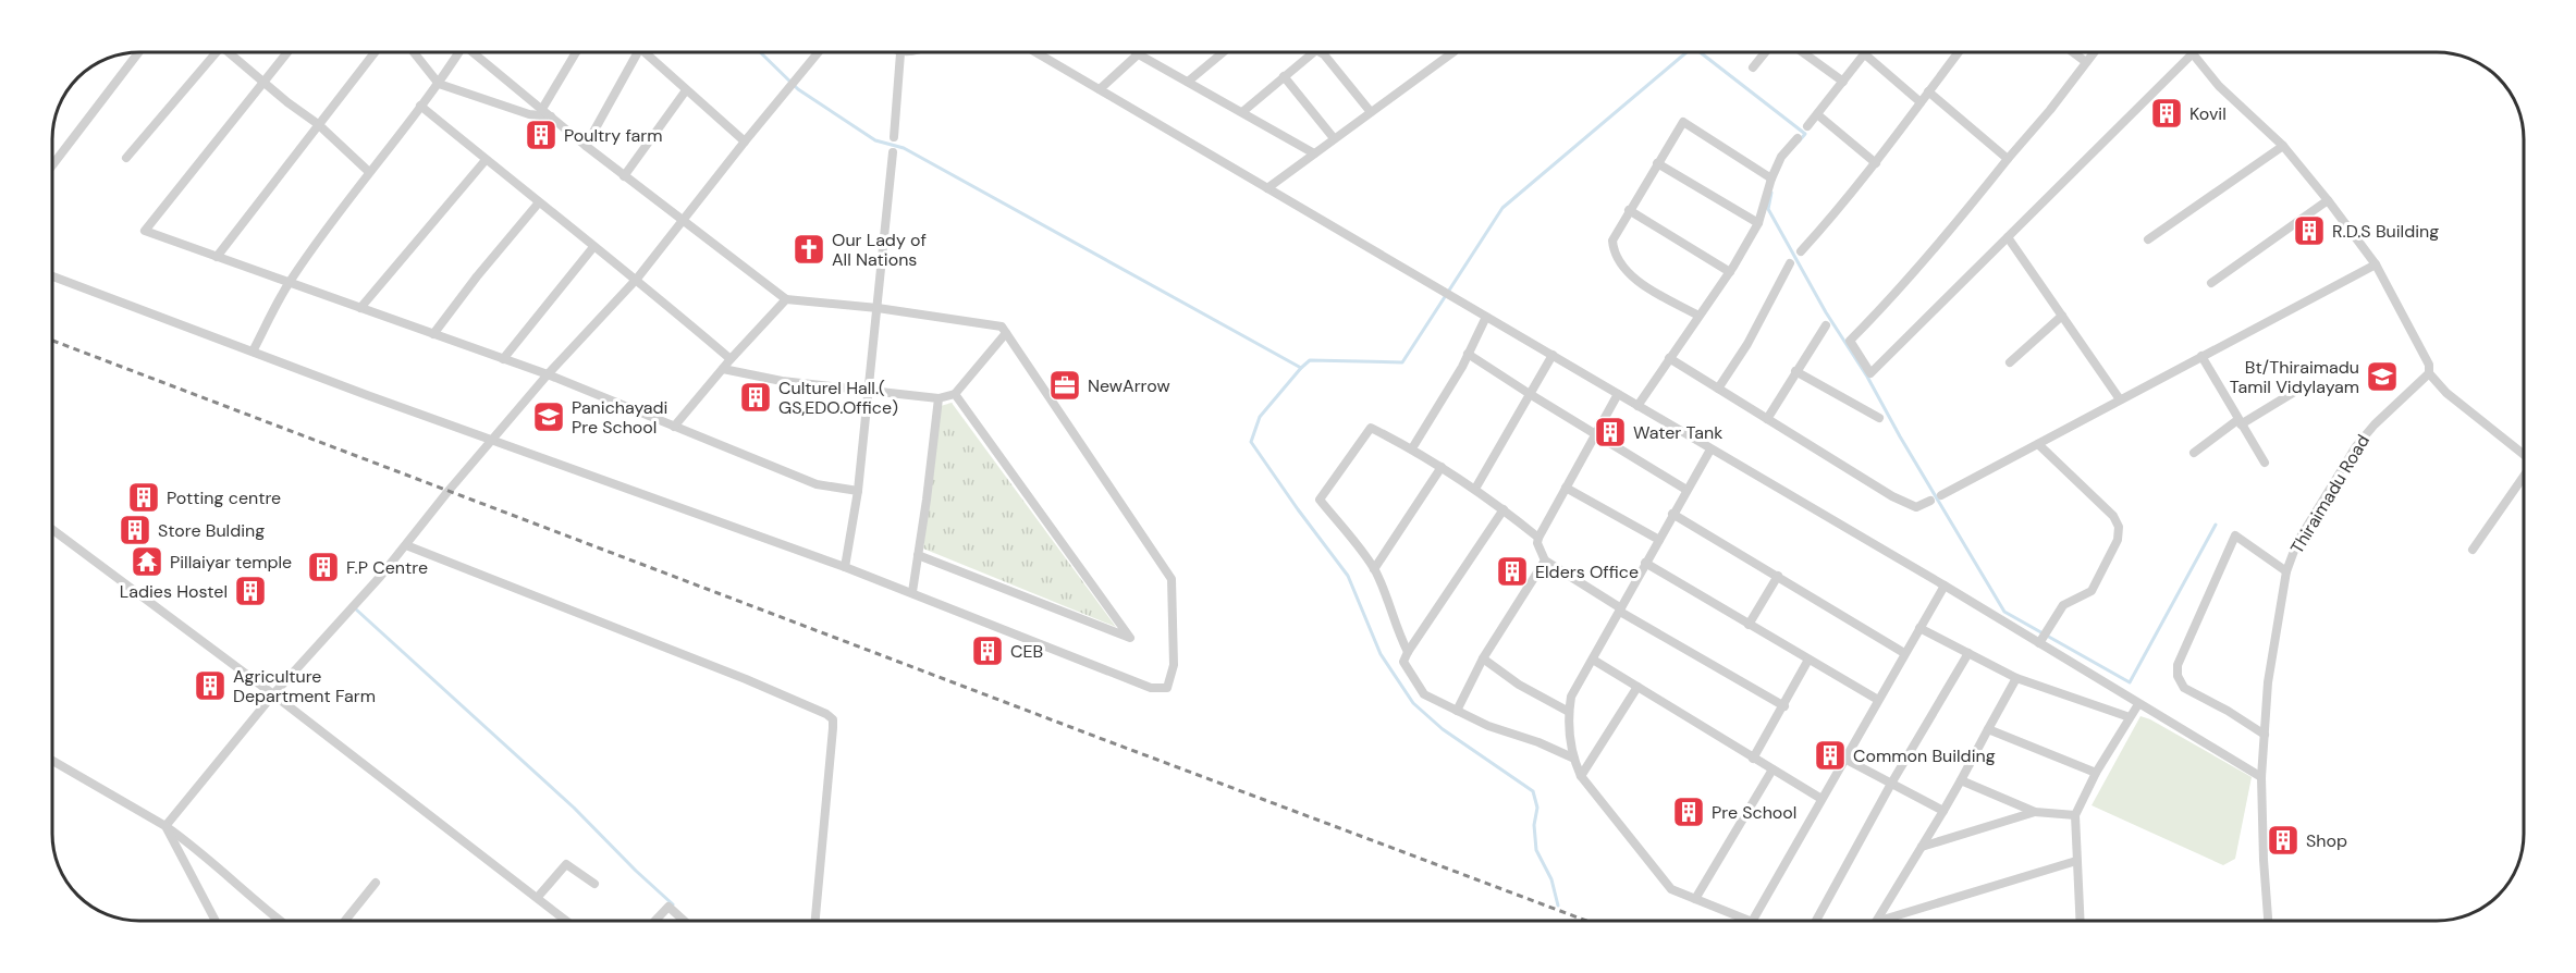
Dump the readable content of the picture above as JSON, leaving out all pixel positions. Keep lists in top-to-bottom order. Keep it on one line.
{"streets":{"street":["Thiraimadu Road"]},"places":{"building":["Kovil","Poultry farm","R.D.S Building","Culturel Hall.( GS,EDO.Office)","Water Tank","Potting centre","Store Bulding","F.P Centre","Elders Office","Ladies Hostel","CEB","Agriculture Department Farm","Common Building","Pre School","Shop"],"church":["Our Lady of All Nations"],"school or university":["Bt/Thiraimadu Tamil Vidylayam","Panichayadi Pre School"],"office":["NewArrow"],"temple":["Pillaiyar temple"]}}
